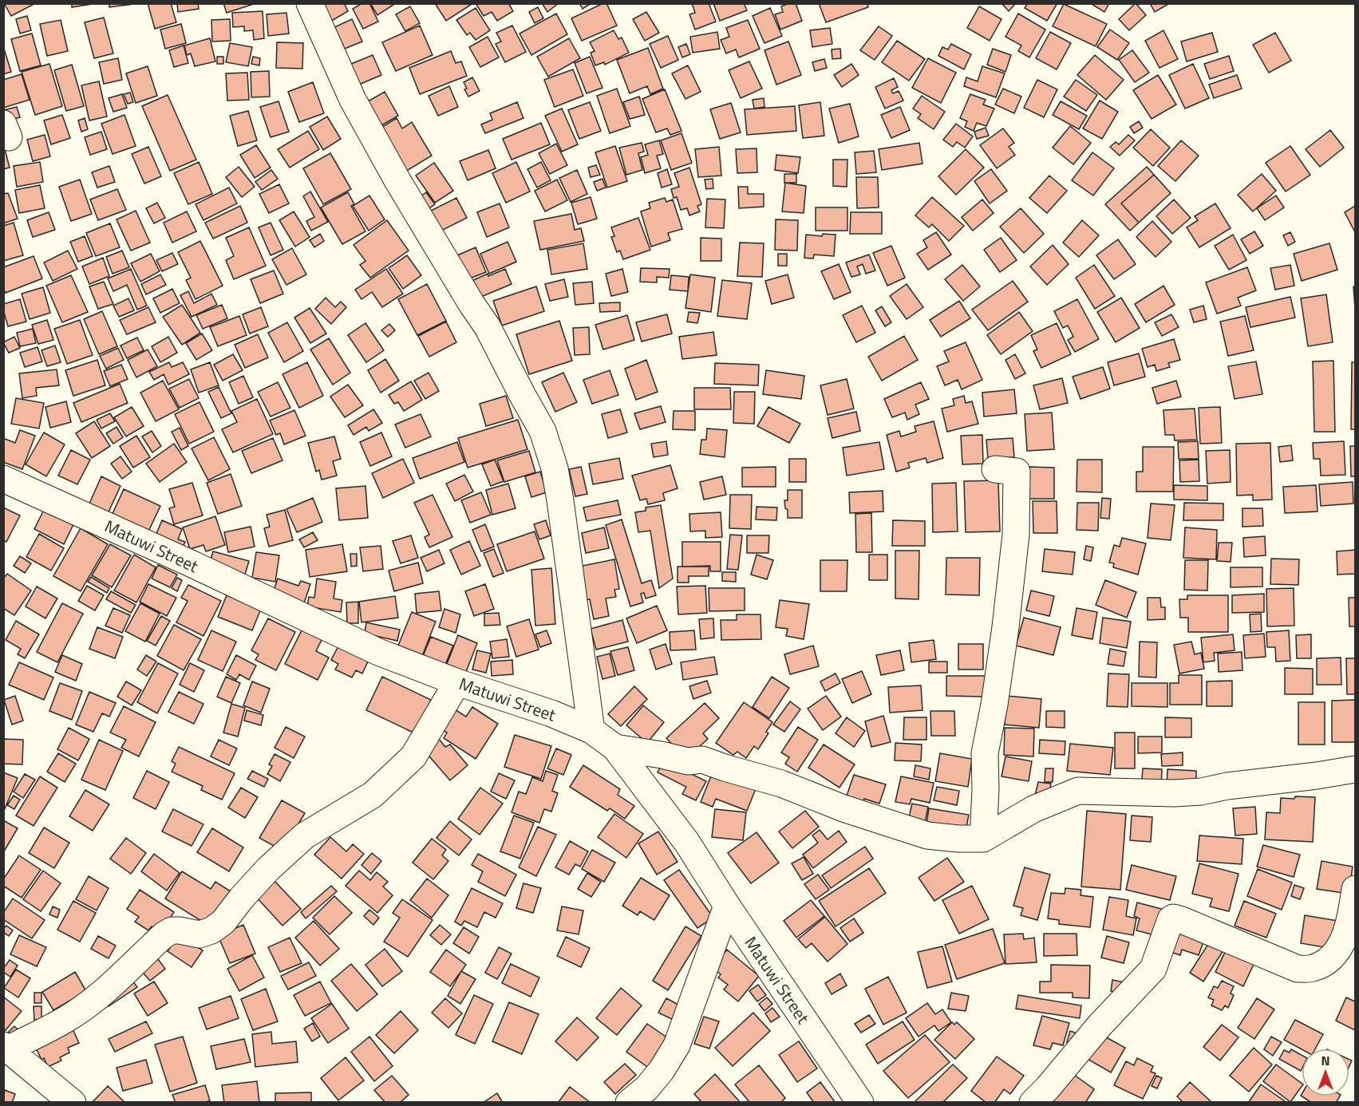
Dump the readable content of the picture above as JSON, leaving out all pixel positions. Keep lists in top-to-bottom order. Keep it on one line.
{"streets":{"street":["Matuwi Street"]},"north":"top"}
